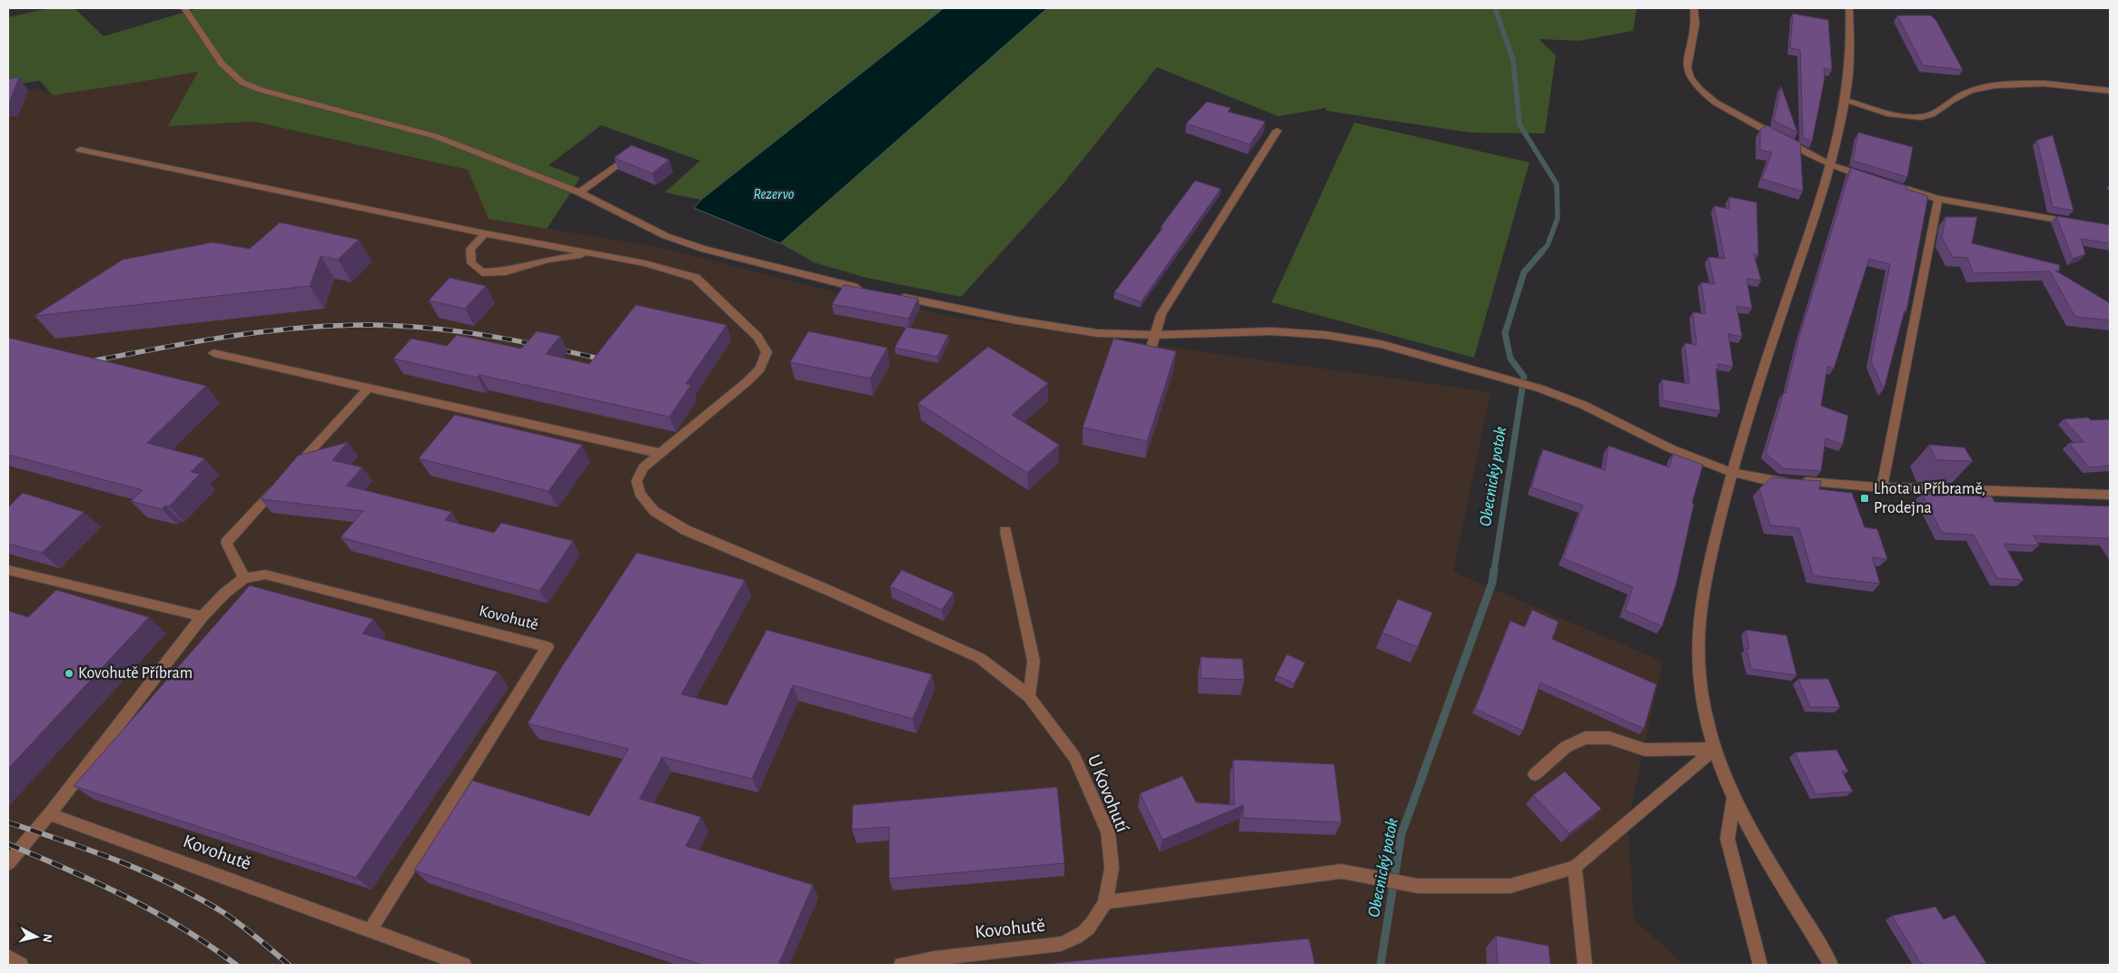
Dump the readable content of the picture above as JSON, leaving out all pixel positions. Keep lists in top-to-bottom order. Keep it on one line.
{"streets":{"street":["Kovohutě","U Kovohutí"]},"crossings":[["Kovohutě","U Kovohutí"]],"water":["Rezervo","Obecnický potok"],"places":{"transit":["Lhota u Příbramě, Prodejna"],"other":["Kovohutě Příbram"]},"north":"right"}
